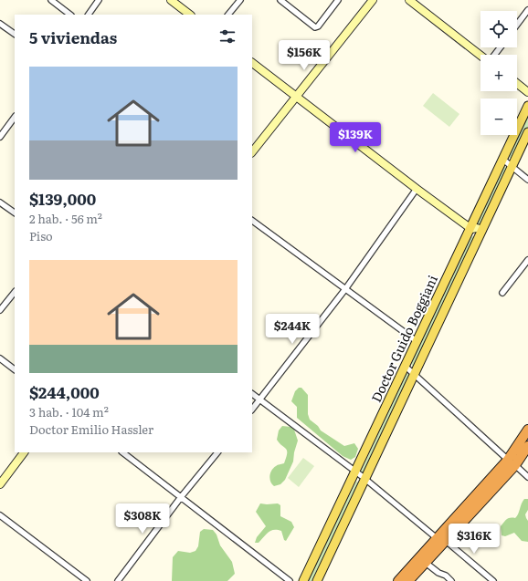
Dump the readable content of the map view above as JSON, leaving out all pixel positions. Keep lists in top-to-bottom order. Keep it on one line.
{"streets":{"main road":["Doctor Guido Boggiani"]},"page":{"map_buttons":["+","−"],"heading":"5 viviendas","price":["$156K","$139K","$244K","$308K","$316K"],"list":[{"name":"$139,000","note":"2 hab. · 56 m² · Piso"},{"name":"$244,000","note":"3 hab. · 104 m² · Doctor Emilio Hassler"}]}}
